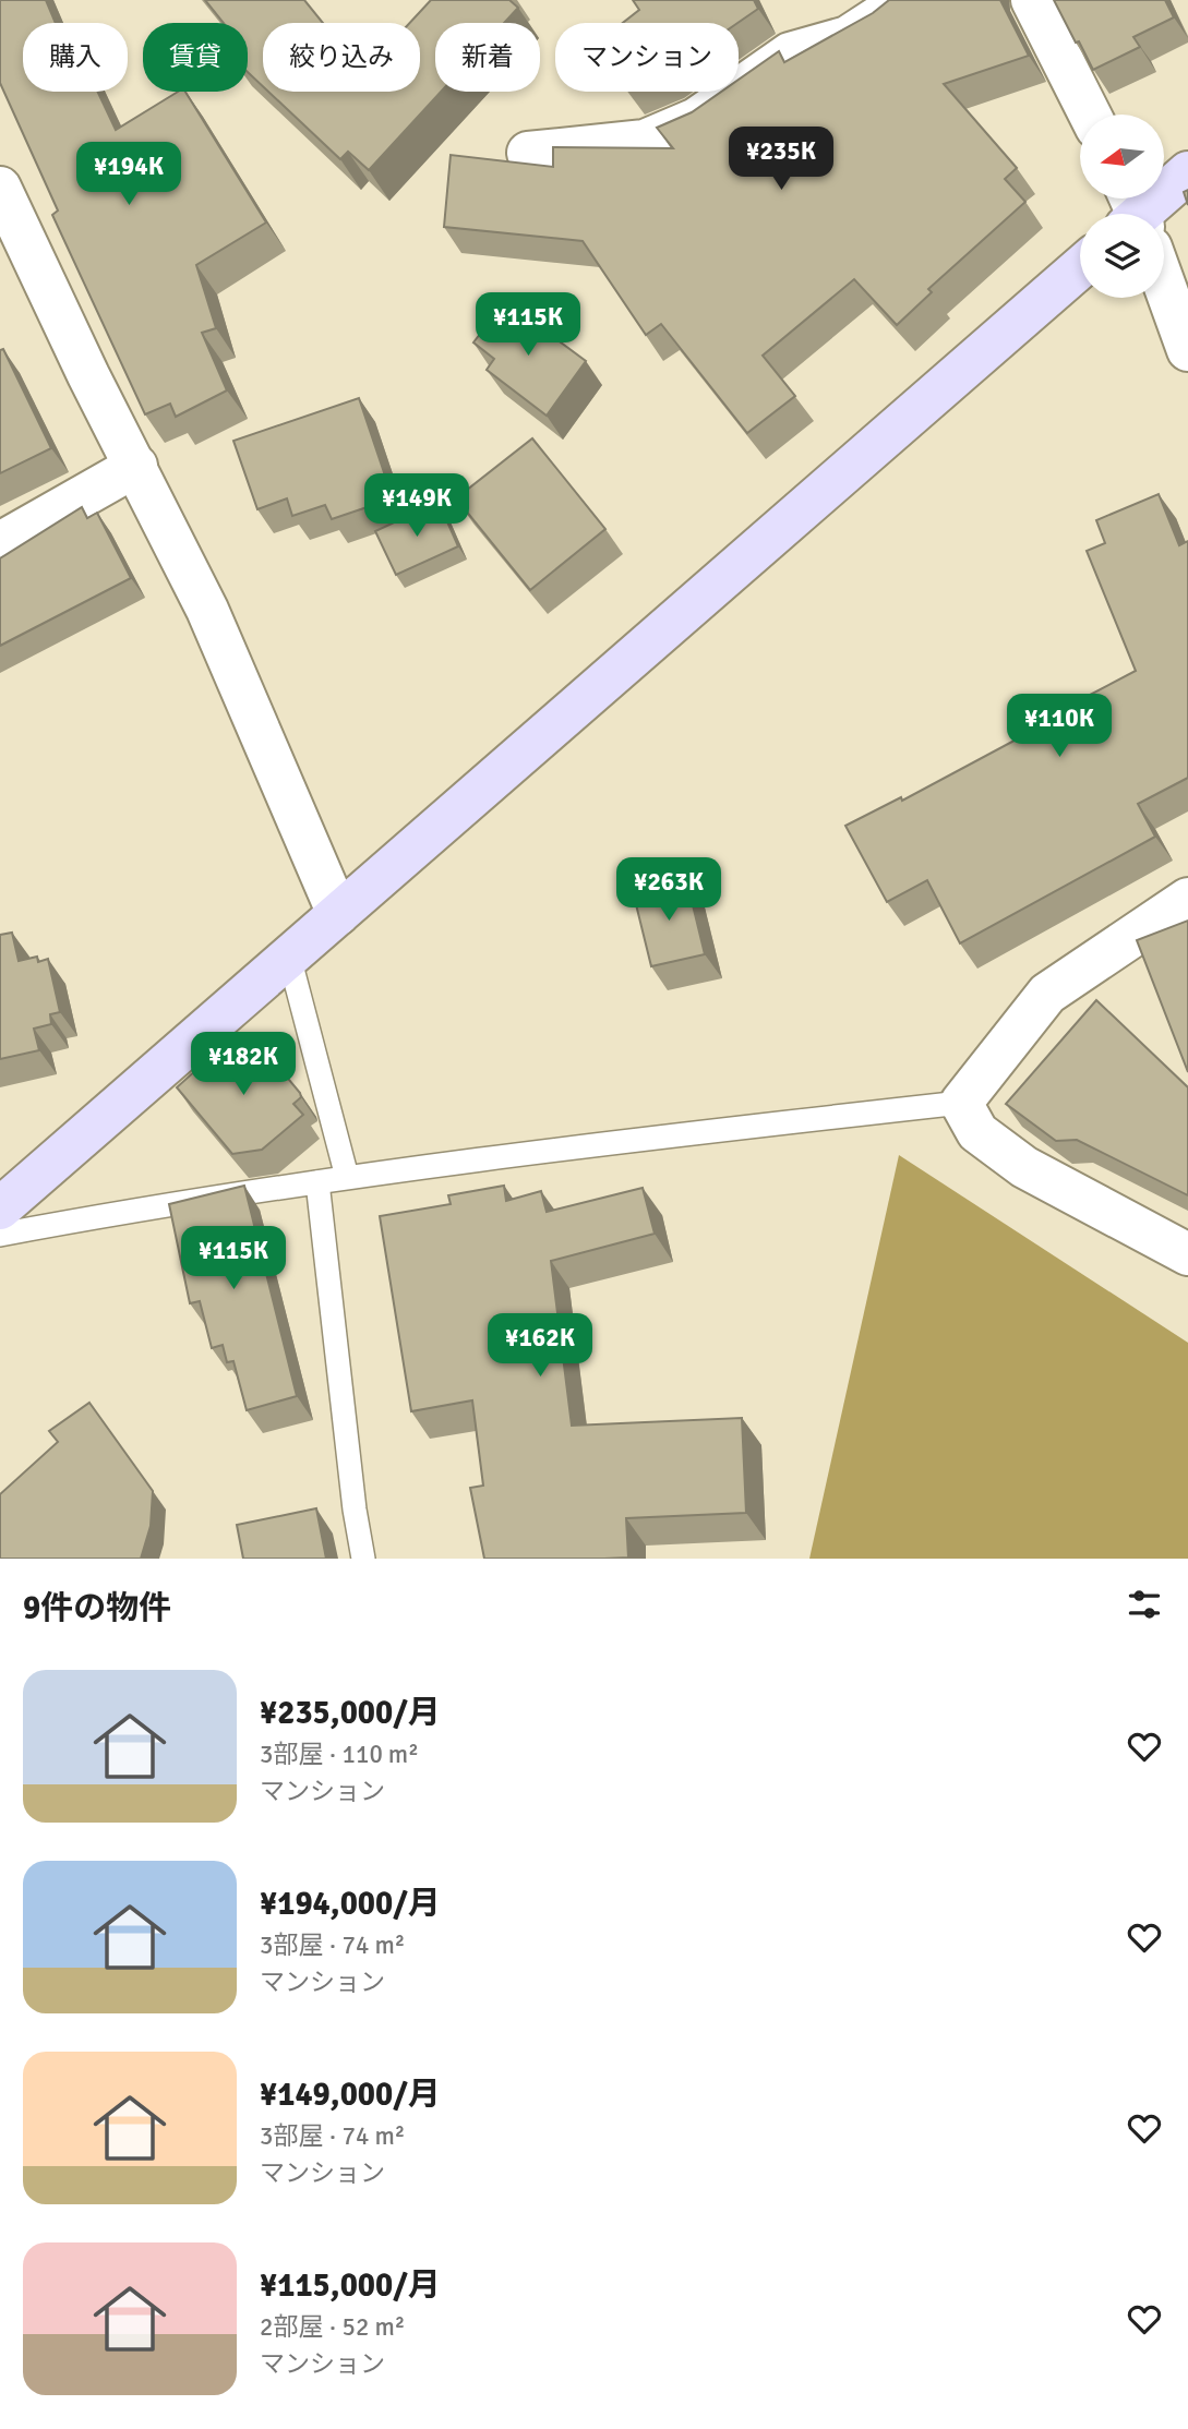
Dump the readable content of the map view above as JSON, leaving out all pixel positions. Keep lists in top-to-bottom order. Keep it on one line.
{"north":"left","page":{"chip":["購入","賃貸","絞り込み","新着","マンション"],"price":["¥235K","¥194K","¥115K","¥149K","¥110K","¥263K","¥182K","¥115K","¥162K"],"heading":"9件の物件","list":[{"name":"¥235,000/月","note":"3部屋 · 110 m² · マンション"},{"name":"¥194,000/月","note":"3部屋 · 74 m² · マンション"},{"name":"¥149,000/月","note":"3部屋 · 74 m² · マンション"},{"name":"¥115,000/月","note":"2部屋 · 52 m² · マンション"}]}}
